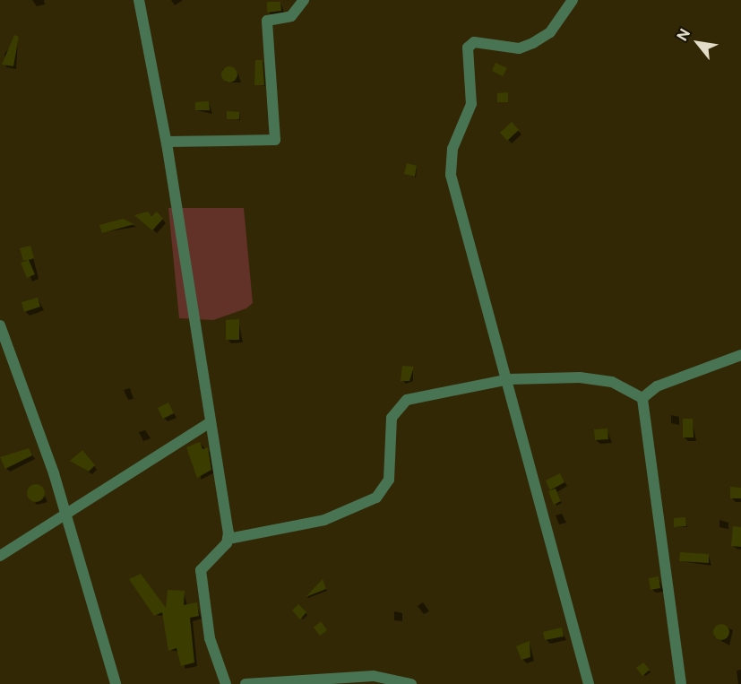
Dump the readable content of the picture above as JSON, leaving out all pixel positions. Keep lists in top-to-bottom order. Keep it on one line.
{"north":"top left"}
